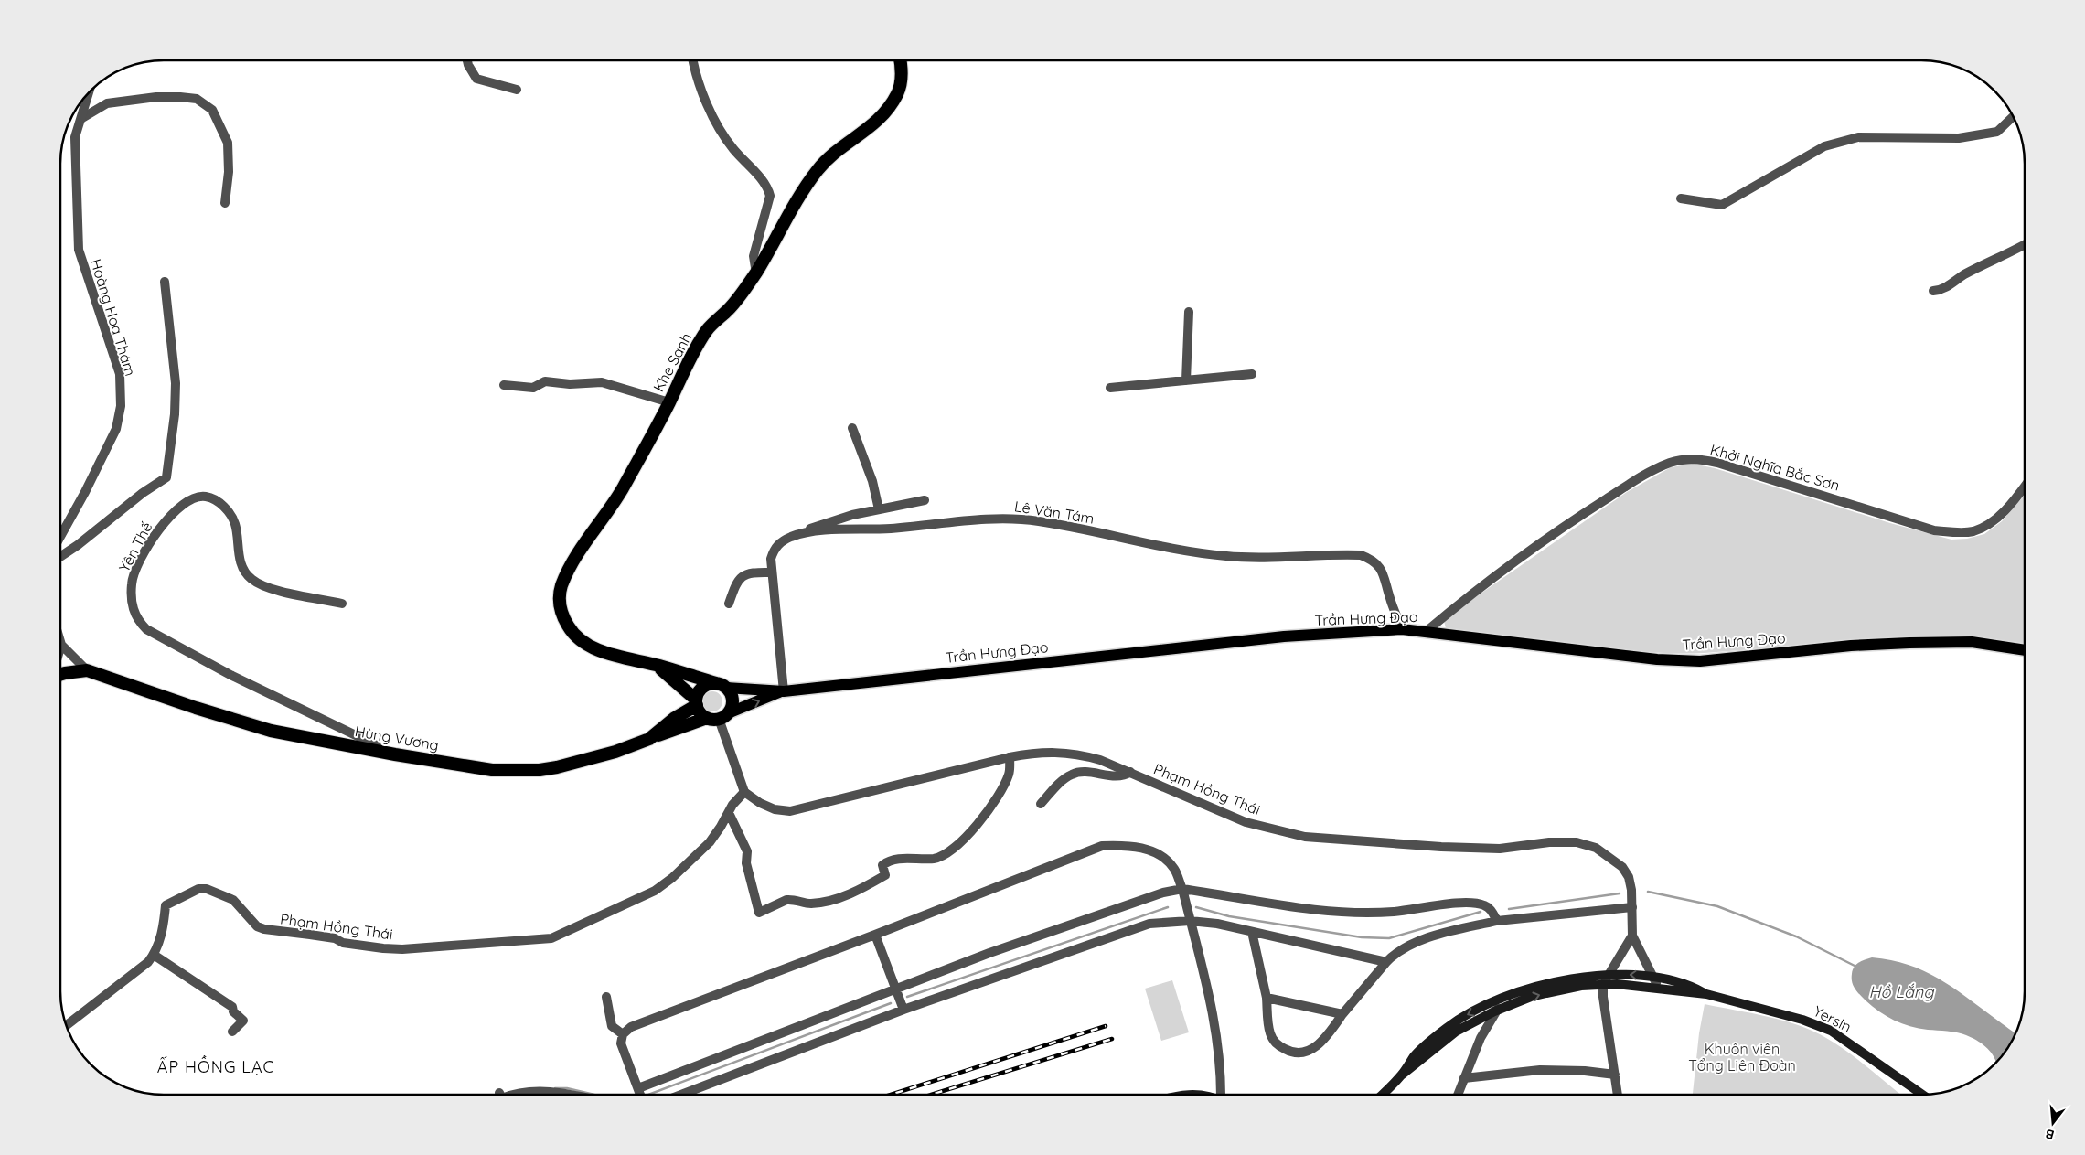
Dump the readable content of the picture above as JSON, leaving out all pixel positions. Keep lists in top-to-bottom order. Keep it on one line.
{"streets":{"highway":["Khe Sanh","Hùng Vương"],"main road":["Trần Hưng Đạo","Yersin"],"street":["Hoàng Hoa Thám","Khởi Nghĩa Bắc Sơn","Lê Văn Tám","Yên Thế","Phạm Hồng Thái"]},"crossings":[["Khe Sanh","Trần Hưng Đạo"],["Khe Sanh","Hùng Vương"],["Khởi Nghĩa Bắc Sơn","Trần Hưng Đạo"],["Lê Văn Tám","Trần Hưng Đạo"],["Yên Thế","Hùng Vương"],["Trần Hưng Đạo","Hùng Vương"]],"districts":["ẤP HỒNG LẠC"],"water":["Hồ Lắng"],"parks":["Khuôn viên Tổng Liên Đoàn"],"north":"bottom"}
